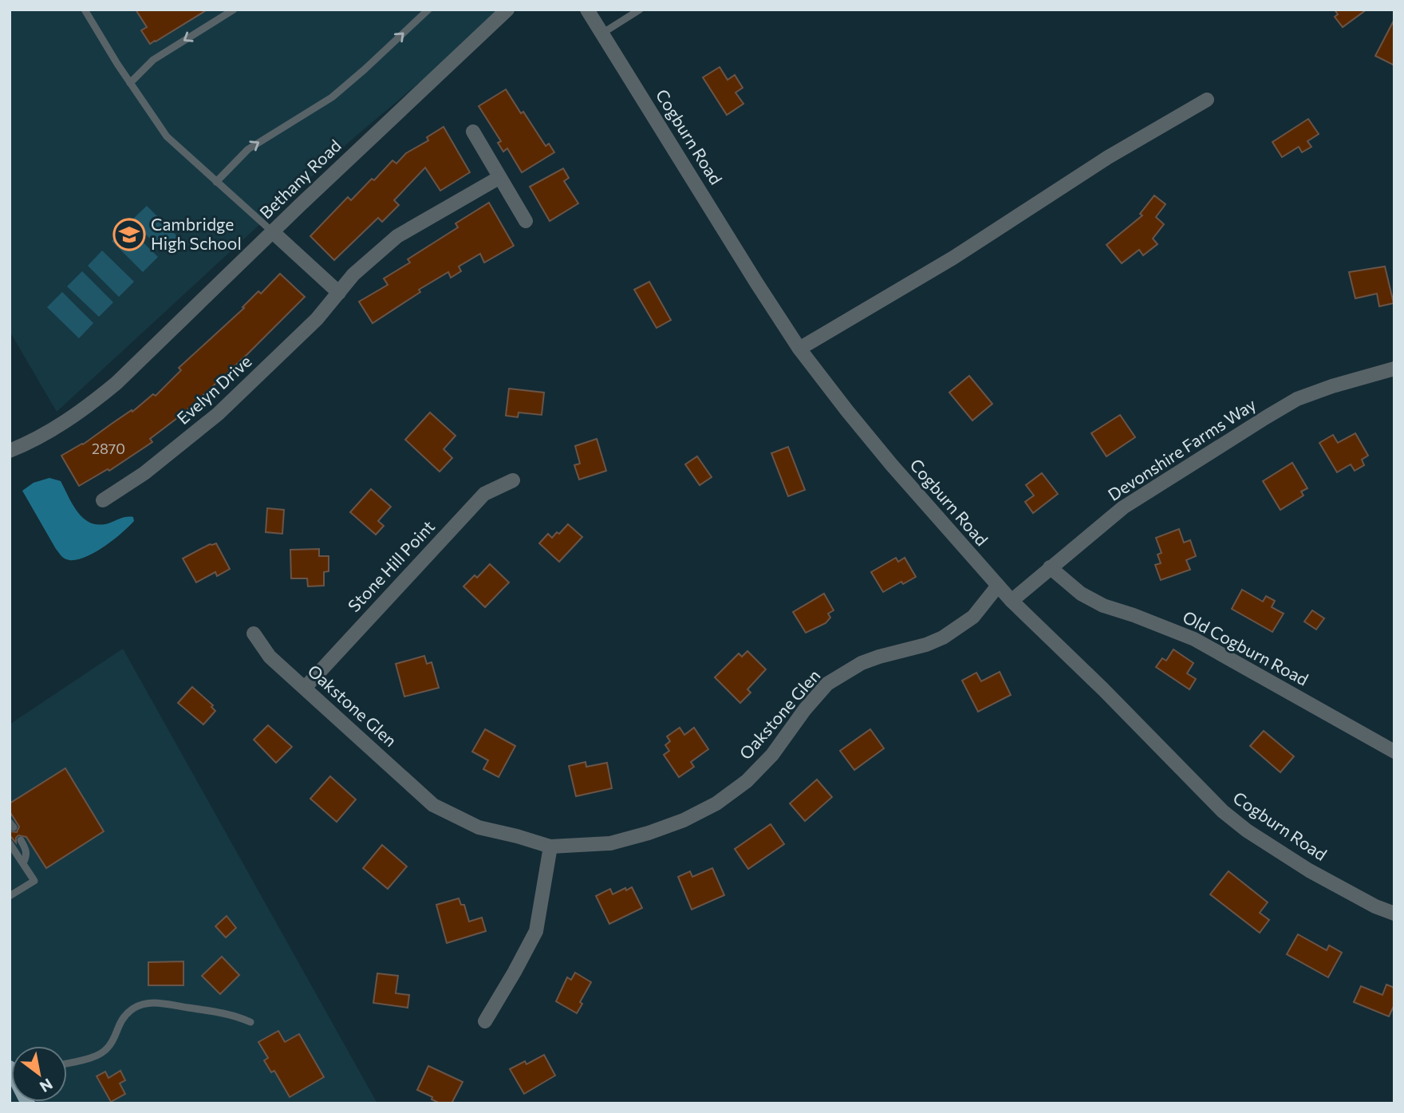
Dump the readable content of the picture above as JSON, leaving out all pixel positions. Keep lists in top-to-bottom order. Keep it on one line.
{"streets":{"street":["Cogburn Road","Bethany Road","Evelyn Drive","Devonshire Farms Way","Stone Hill Point","Old Cogburn Road","Oakstone Glen"]},"crossings":[["Cogburn Road","Devonshire Farms Way"],["Cogburn Road","Oakstone Glen"],["Devonshire Farms Way","Old Cogburn Road"],["Stone Hill Point","Oakstone Glen"]],"places":{"school or university":["Cambridge High School"]},"house_numbers":["2870"],"north":"bottom right"}
